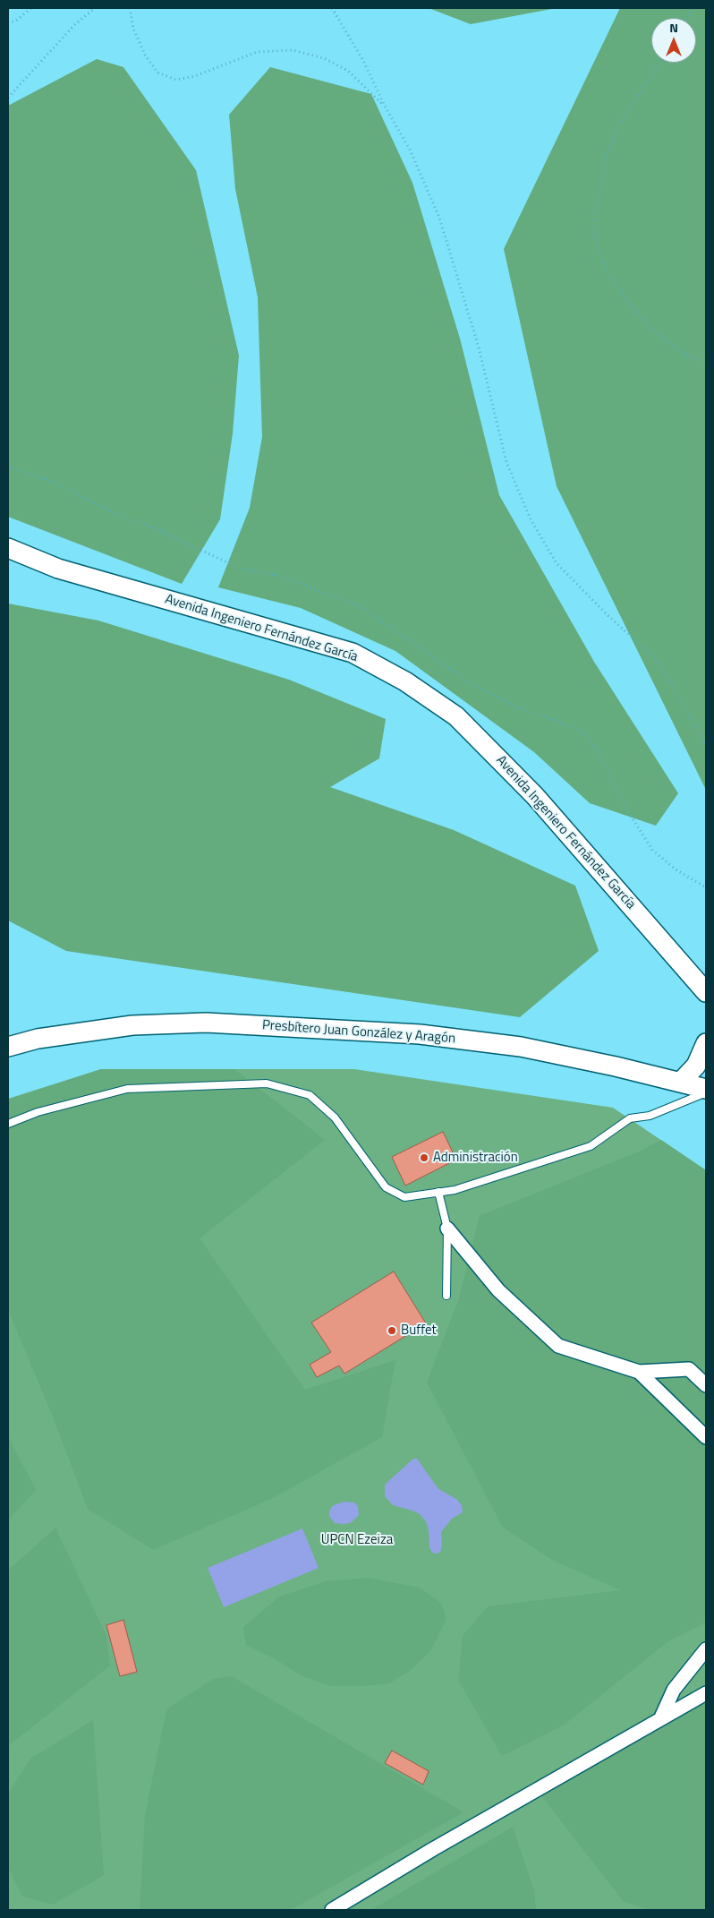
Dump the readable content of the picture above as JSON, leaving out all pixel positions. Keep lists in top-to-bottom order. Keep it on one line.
{"streets":{"street":["Avenida Ingeniero Fernández García","Presbítero Juan González y Aragón"]},"parks":["UPCN Ezeiza"],"places":["Administración","Buffet"],"north":"top"}
